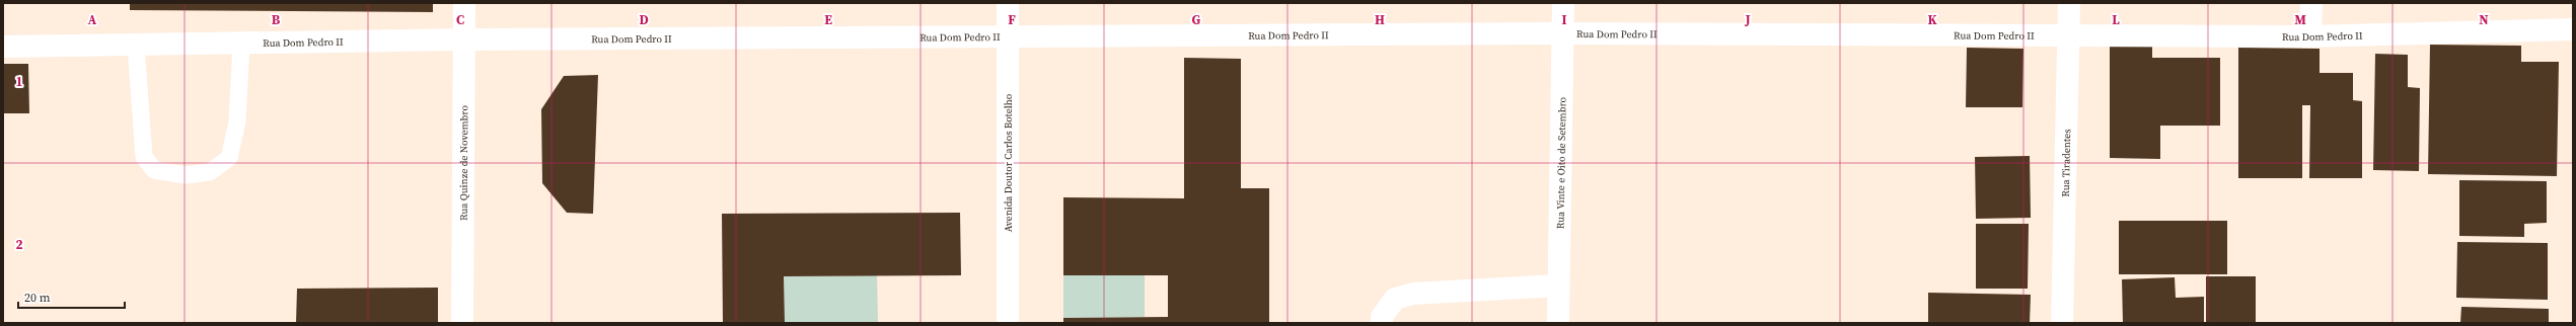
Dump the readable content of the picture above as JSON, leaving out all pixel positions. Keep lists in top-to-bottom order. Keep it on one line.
{"streets":{"main road":["Rua Dom Pedro II","Rua Quinze de Novembro","Avenida Doutor Carlos Botelho","Rua Vinte e Oito de Setembro","Rua Tiradentes"]},"crossings":[["Rua Dom Pedro II","Rua Quinze de Novembro"],["Rua Dom Pedro II","Avenida Doutor Carlos Botelho"],["Rua Dom Pedro II","Rua Vinte e Oito de Setembro"],["Rua Dom Pedro II","Rua Tiradentes"]],"scale_bar":"20 m","grid":{"columns":["A","B","C","D","E","F","G","H","I","J","K","L","M","N"],"rows":["1","2"]}}
